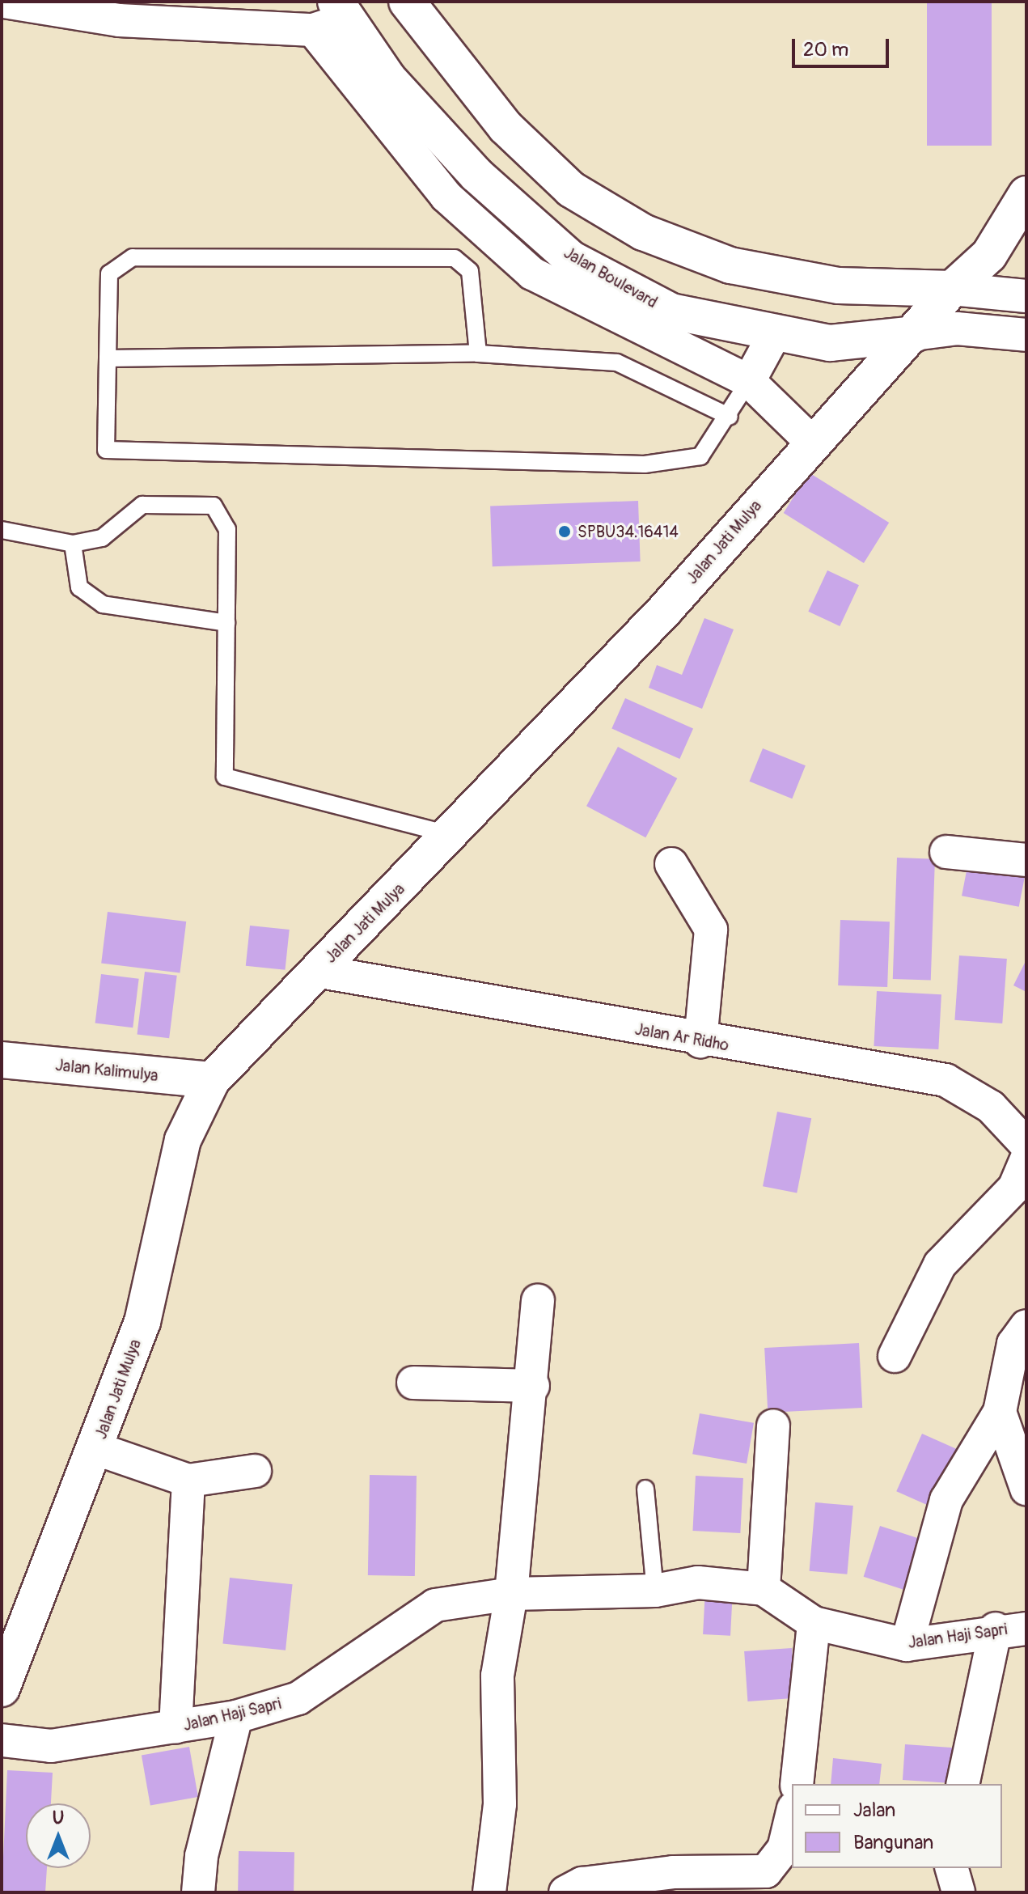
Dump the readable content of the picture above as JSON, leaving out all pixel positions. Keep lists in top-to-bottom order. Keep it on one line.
{"streets":{"main road":["Jalan Boulevard","Jalan Jati Mulya","Jalan Kalimulya"],"street":["Jalan Ar Ridho","Jalan Haji Sapri"]},"crossings":[["Jalan Boulevard","Jalan Jati Mulya"],["Jalan Jati Mulya","Jalan Ar Ridho"],["Jalan Jati Mulya","Jalan Kalimulya"]],"places":["SPBU34.16414"],"legend":["Jalan","Bangunan"],"scale_bar":"20 m","north":"top"}
